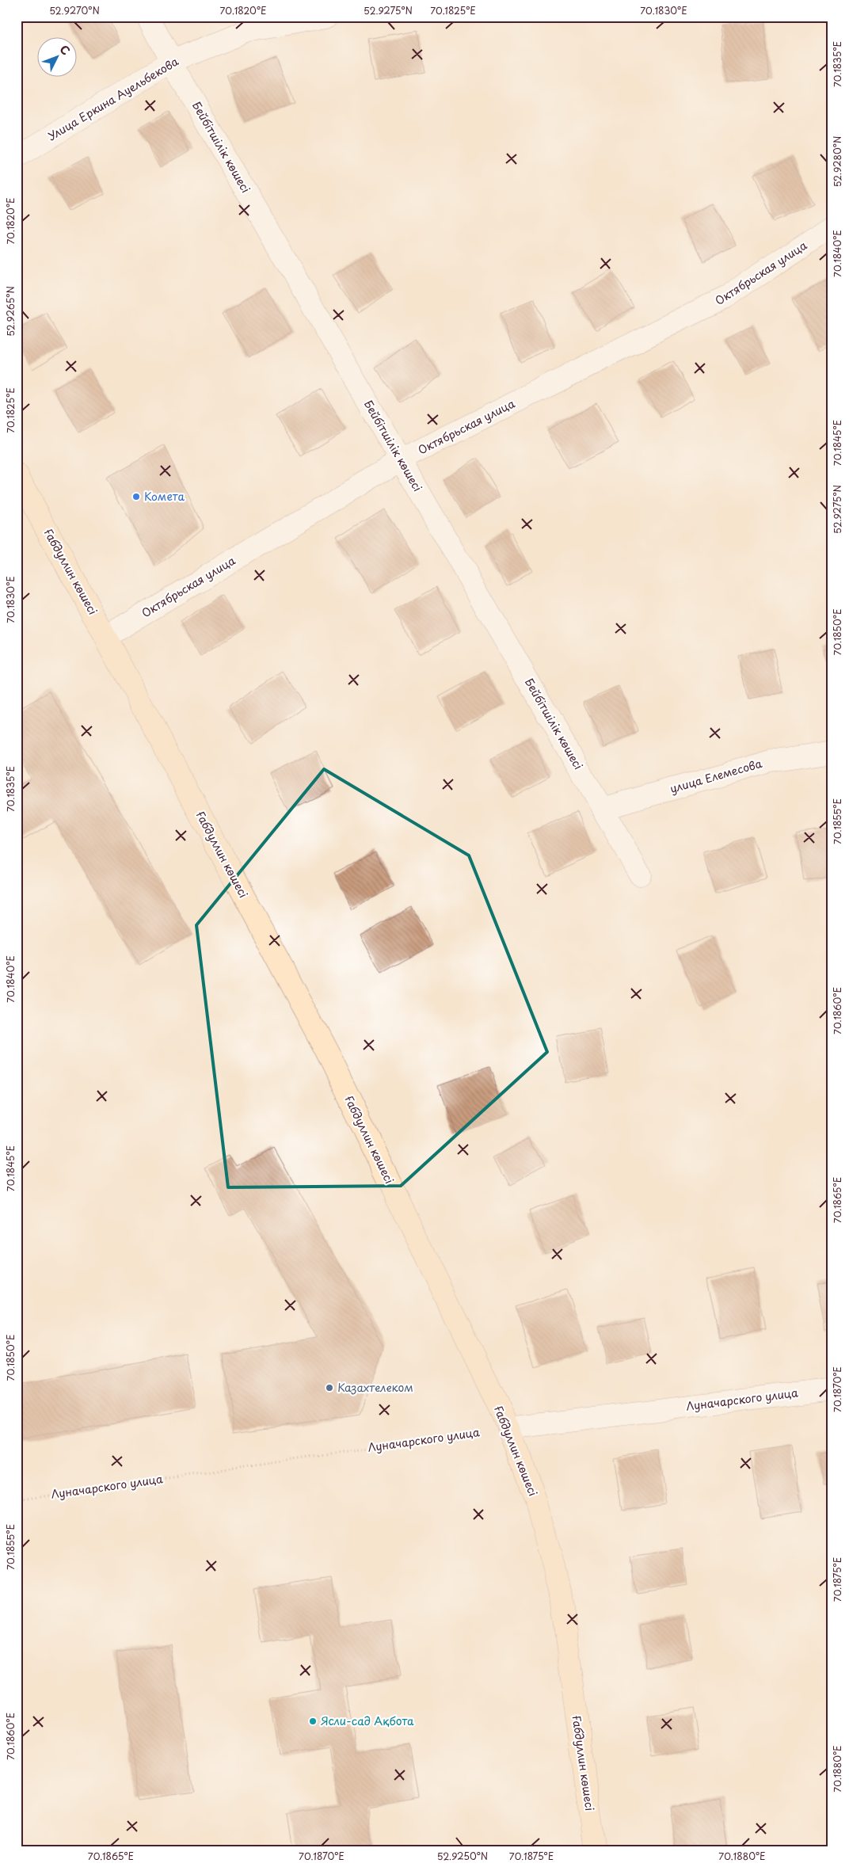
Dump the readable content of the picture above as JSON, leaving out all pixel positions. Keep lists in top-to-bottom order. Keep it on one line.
{"streets":{"street":["Улица Еркина Ауельбекова","Бейбітшілік көшесі","Октябрьская улица","Ғабдуллин көшесі","улица Елемесова","Луначарского улица"]},"crossings":[["Улица Еркина Ауельбекова","Бейбітшілік көшесі"],["Бейбітшілік көшесі","Октябрьская улица"],["Бейбітшілік көшесі","улица Елемесова"],["Октябрьская улица","Ғабдуллин көшесі"],["Ғабдуллин көшесі","Луначарского улица"]],"places":["Комета","Казахтелеком","Ясли-сад Ақбота"],"north":"top right","coordinates":["52.9270°N","70.1820°E","52.9275°N","70.1825°E","70.1830°E","70.1835°E","52.9280°N","70.1840°E","52.9265°N","70.1845°E","70.1850°E","70.1855°E","70.1860°E","70.1865°E","70.1870°E","70.1875°E","70.1880°E","52.9250°N"]}
